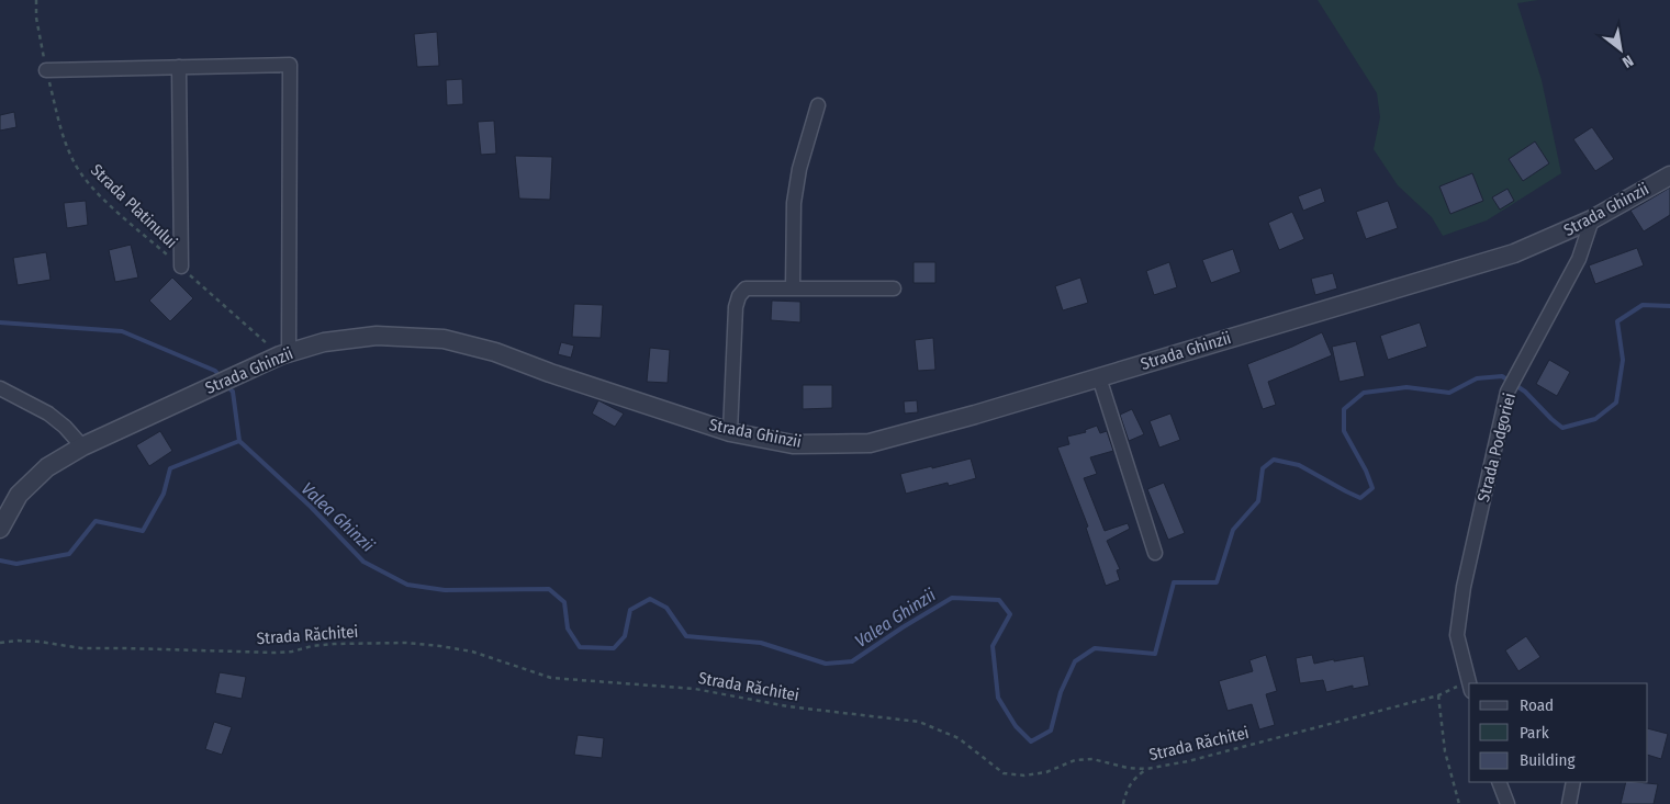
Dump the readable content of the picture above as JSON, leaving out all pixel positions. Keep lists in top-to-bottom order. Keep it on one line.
{"streets":{"street":["Strada Ghinzii","Strada Podgoriei"],"path":["Strada Platinului","Strada Răchitei"]},"crossings":[["Strada Platinului","Strada Ghinzii"],["Strada Ghinzii","Strada Podgoriei"],["Strada Podgoriei","Strada Răchitei"]],"water":["Valea Ghinzii"],"legend":["Road","Park","Building"],"north":"bottom right"}
